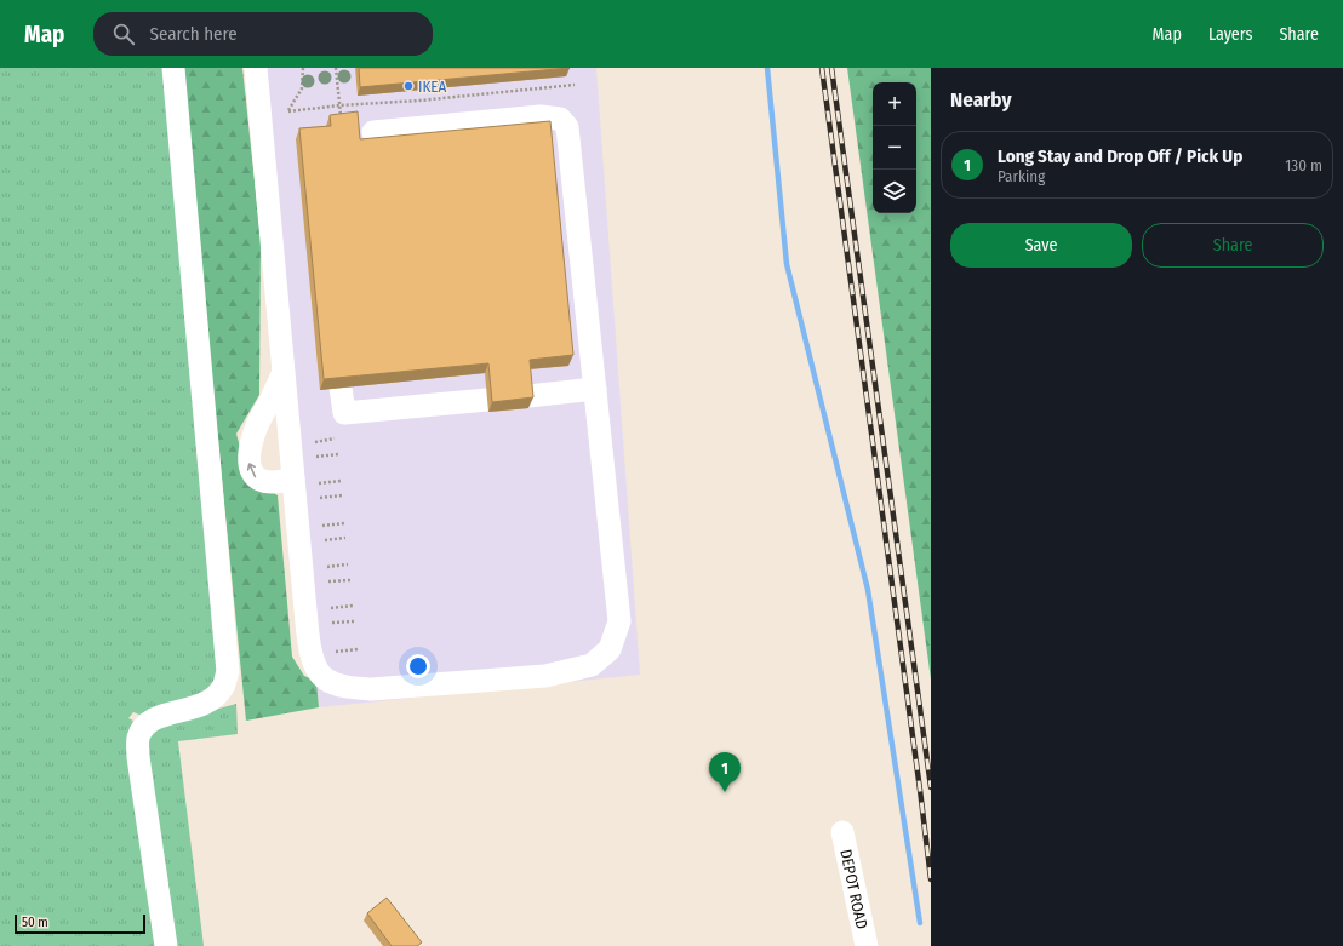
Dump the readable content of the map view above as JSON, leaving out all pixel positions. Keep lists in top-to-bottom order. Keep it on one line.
{"streets":{"street":["DEPOT ROAD"]},"places":["IKEA"],"scale_bar":"50 m","page":{"header":"Map","search":"Search here","nav":["Map","Layers","Share"],"heading":"Nearby","map_buttons":["+","−"],"list":[{"mark":"1","name":"Long Stay and Drop Off / Pick Up","note":"Parking","value":"130 m"}],"buttons":["Save","Share"],"pins":"1","scale":"50 m"}}
